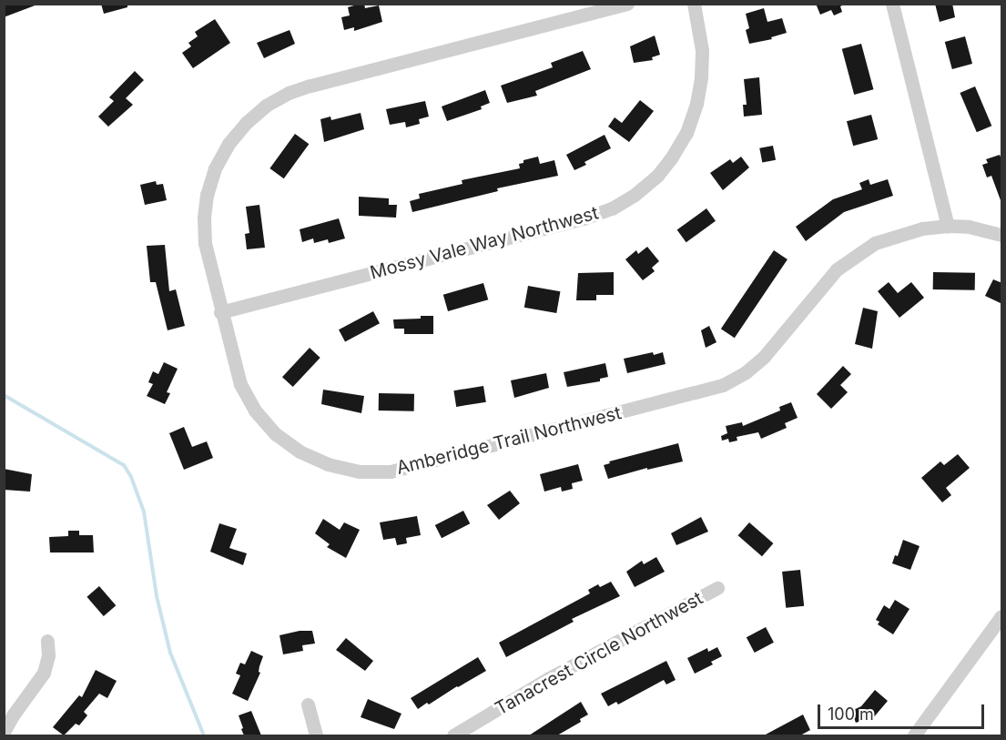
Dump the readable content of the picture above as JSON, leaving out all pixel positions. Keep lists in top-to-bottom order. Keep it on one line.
{"streets":{"street":["Mossy Vale Way Northwest","Amberidge Trail Northwest","Tanacrest Circle Northwest"]},"crossings":[["Mossy Vale Way Northwest","Amberidge Trail Northwest"]],"scale_bar":"100 m"}
